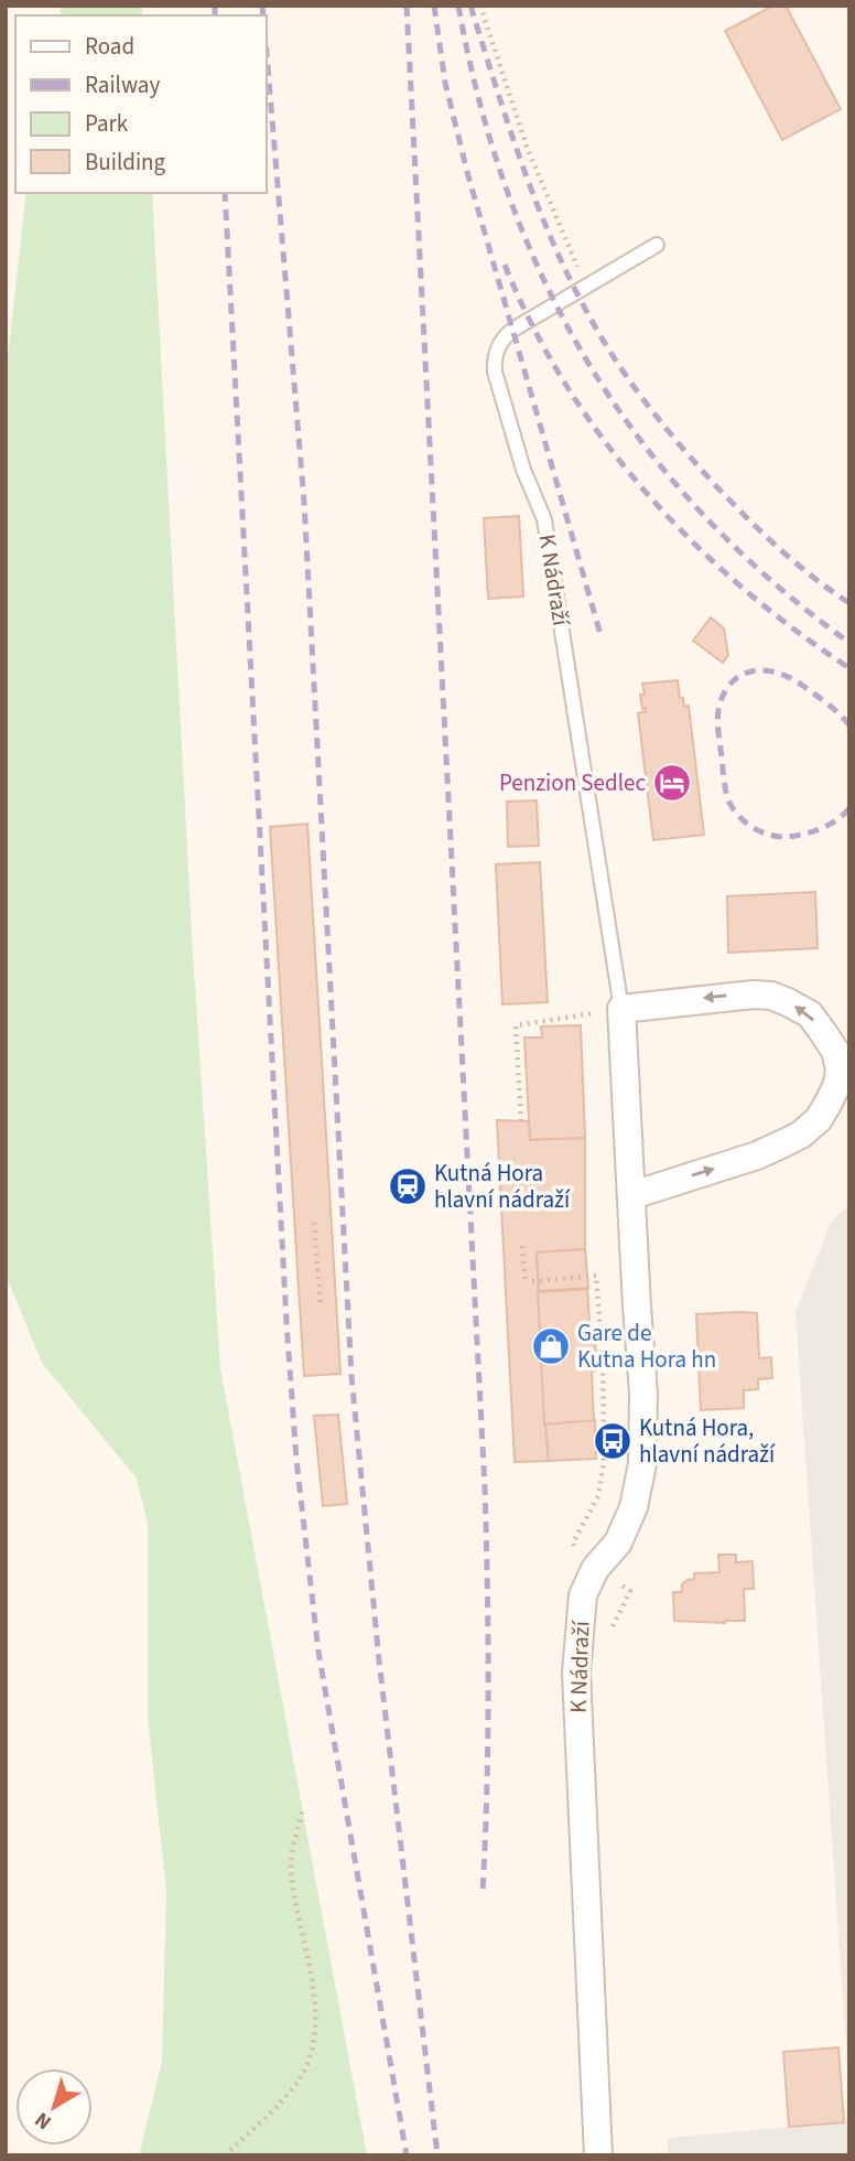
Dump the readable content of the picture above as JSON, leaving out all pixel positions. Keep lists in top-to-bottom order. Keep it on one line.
{"streets":{"street":["K Nádraží"]},"places":{"hotel":["Penzion Sedlec"],"station":["Kutná Hora hlavní nádraží"],"shop":["Gare de Kutna Hora hn"],"bus stop":["Kutná Hora, hlavní nádraží"]},"legend":["Road","Railway","Park","Building"],"north":"bottom left"}
